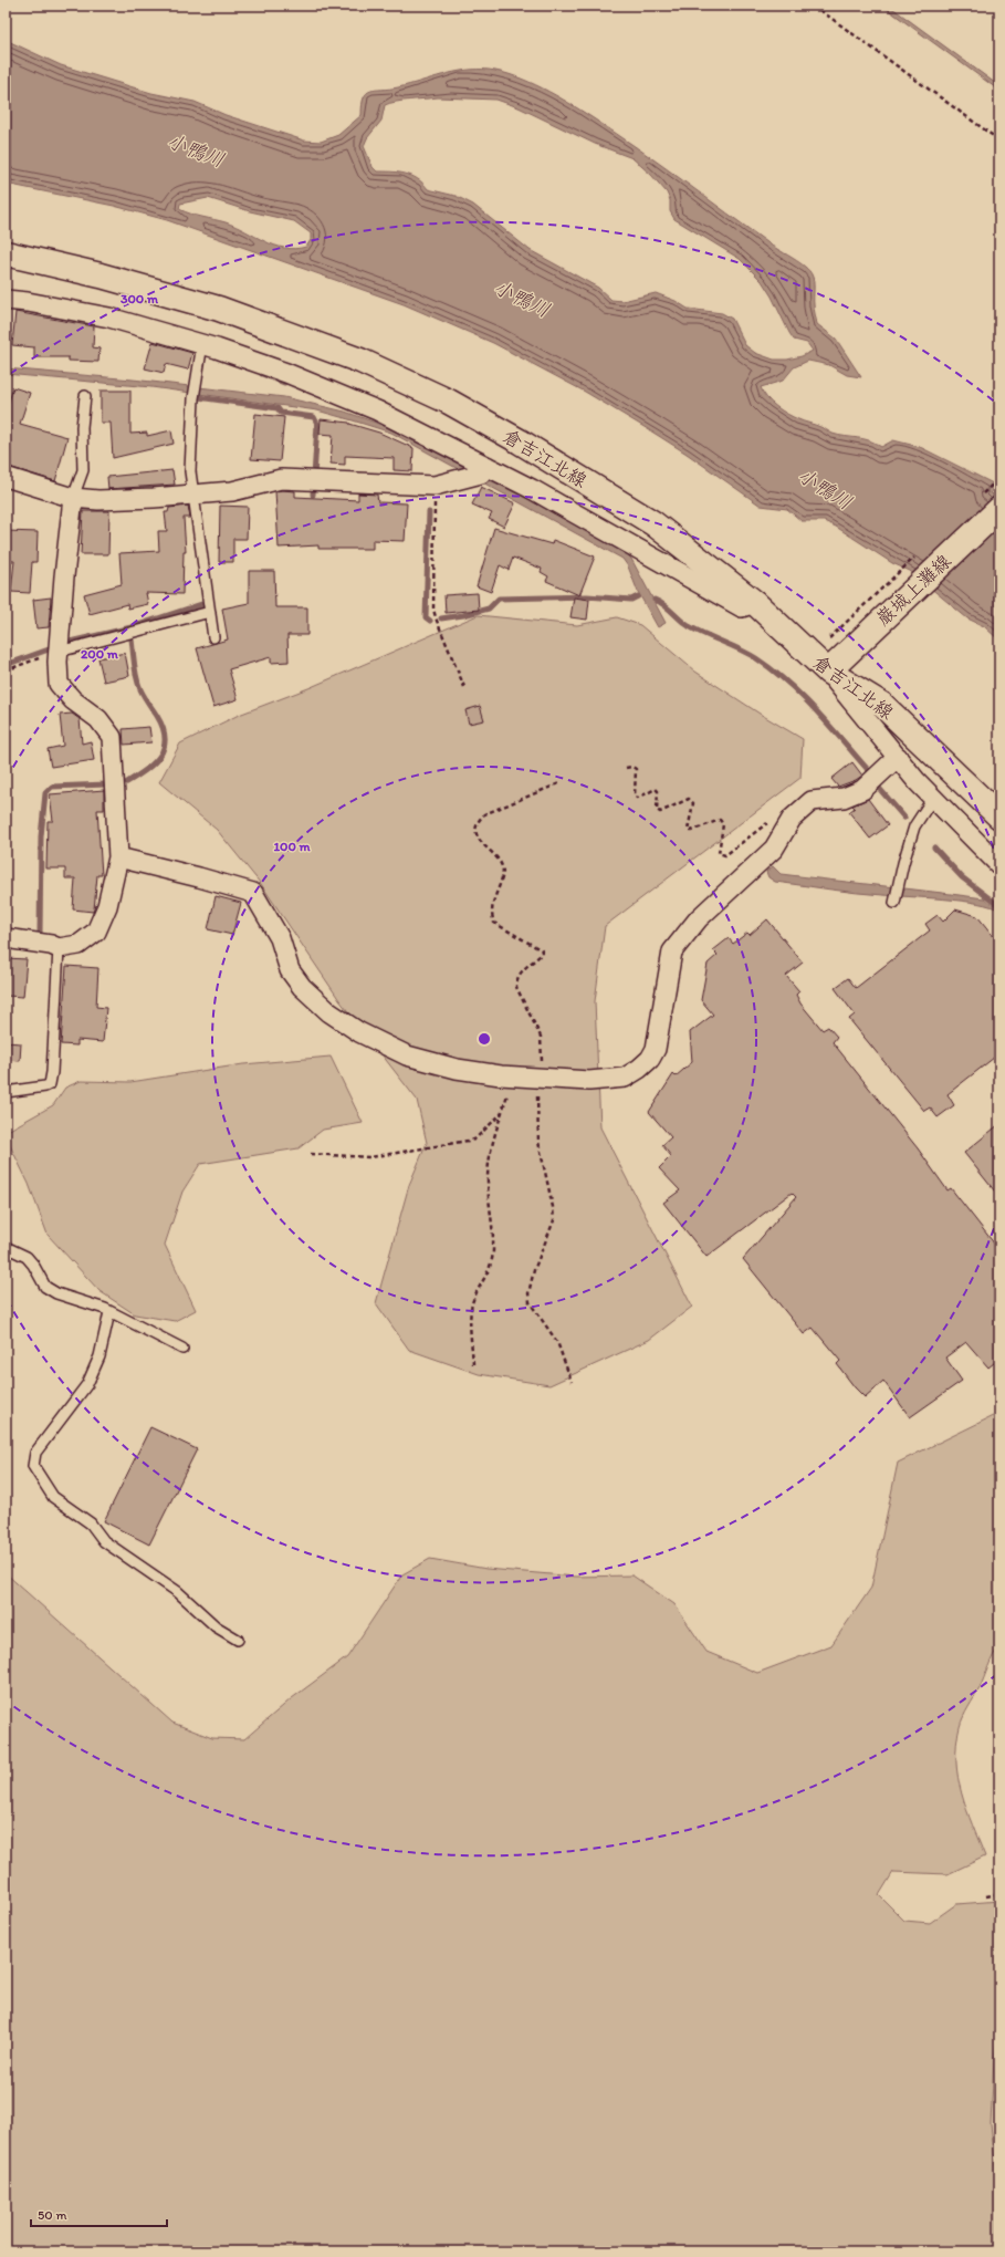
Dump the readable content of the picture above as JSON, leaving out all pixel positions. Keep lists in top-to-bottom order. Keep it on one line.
{"streets":{"main road":["倉吉江北線","巌城上灘線"]},"crossings":[["倉吉江北線","巌城上灘線"]],"water":["小鴨川"],"scale_bar":"50 m","rings":["300 m","200 m","100 m"]}
